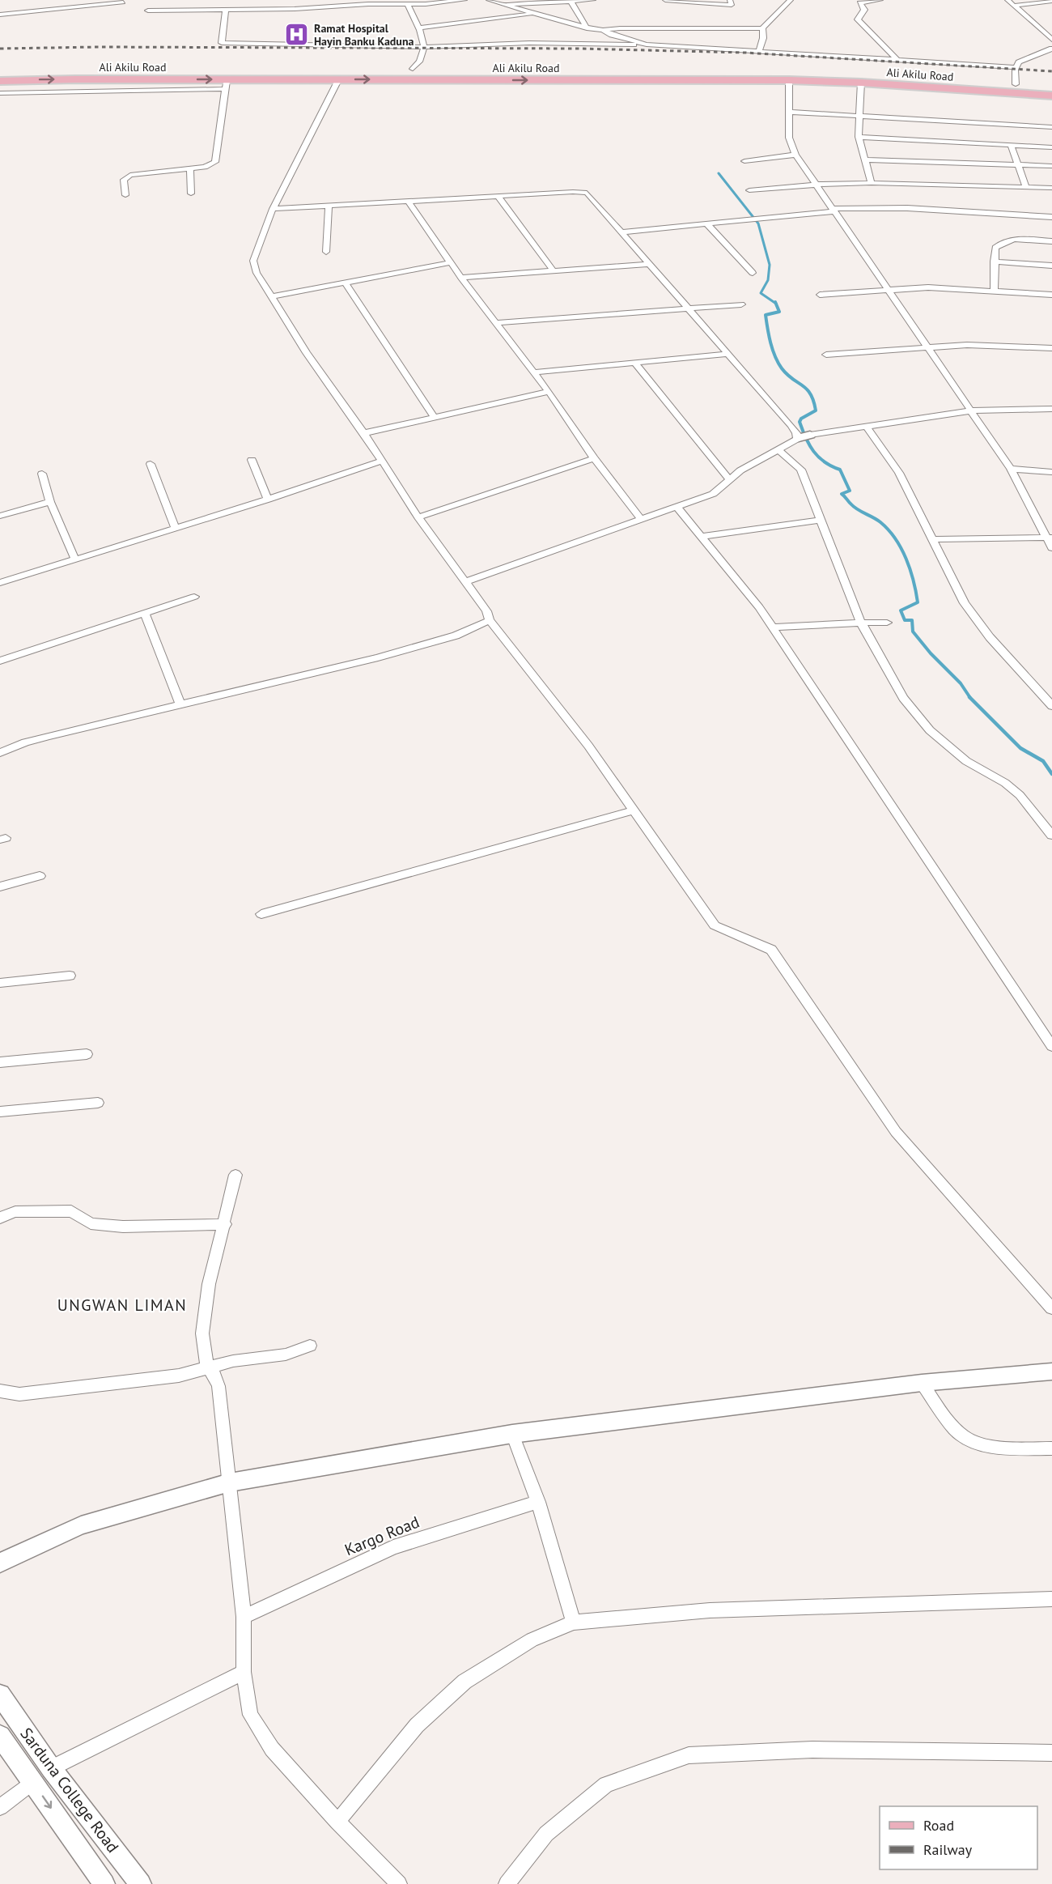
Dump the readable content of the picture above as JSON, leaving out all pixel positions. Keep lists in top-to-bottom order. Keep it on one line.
{"streets":{"main road":["Ali Akilu Road"],"street":["Kargo Road","Sarduna College Road"]},"districts":["UNGWAN LIMAN"],"places":{"hospital":["Ramat Hospital Hayin Banku Kaduna"]},"legend":["Road","Railway"]}
